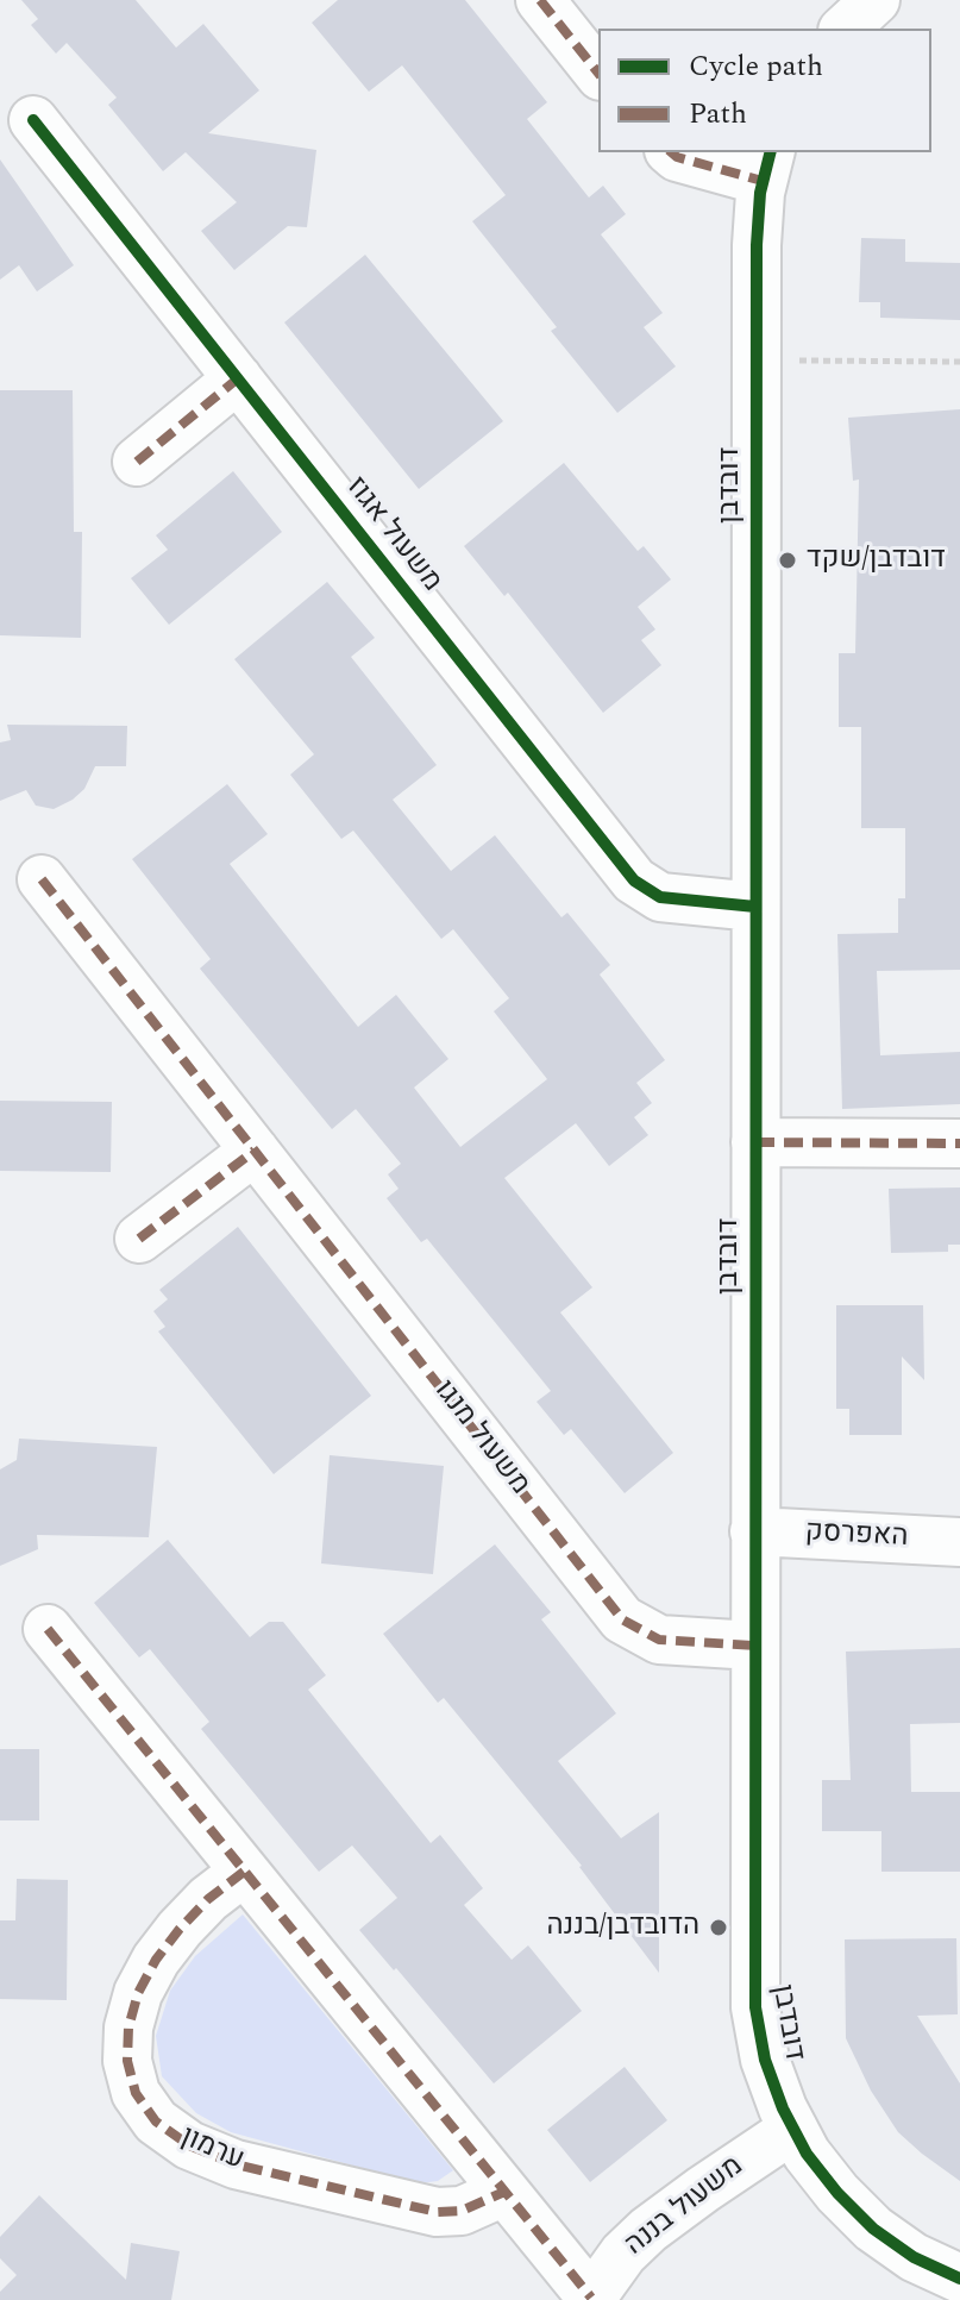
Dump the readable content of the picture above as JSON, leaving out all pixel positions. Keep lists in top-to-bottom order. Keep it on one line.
{"streets":{"street":["דובדבן","משעול אגוז","משעול מנגו","האפרסק","ערמון","משעול בננה"]},"crossings":[["דובדבן","משעול אגוז"],["דובדבן","משעול מנגו"],["דובדבן","האפרסק"],["דובדבן","משעול בננה"]],"places":["דובדבן/שקד","הדובדבן/בננה"],"legend":["Cycle path","Path"]}
